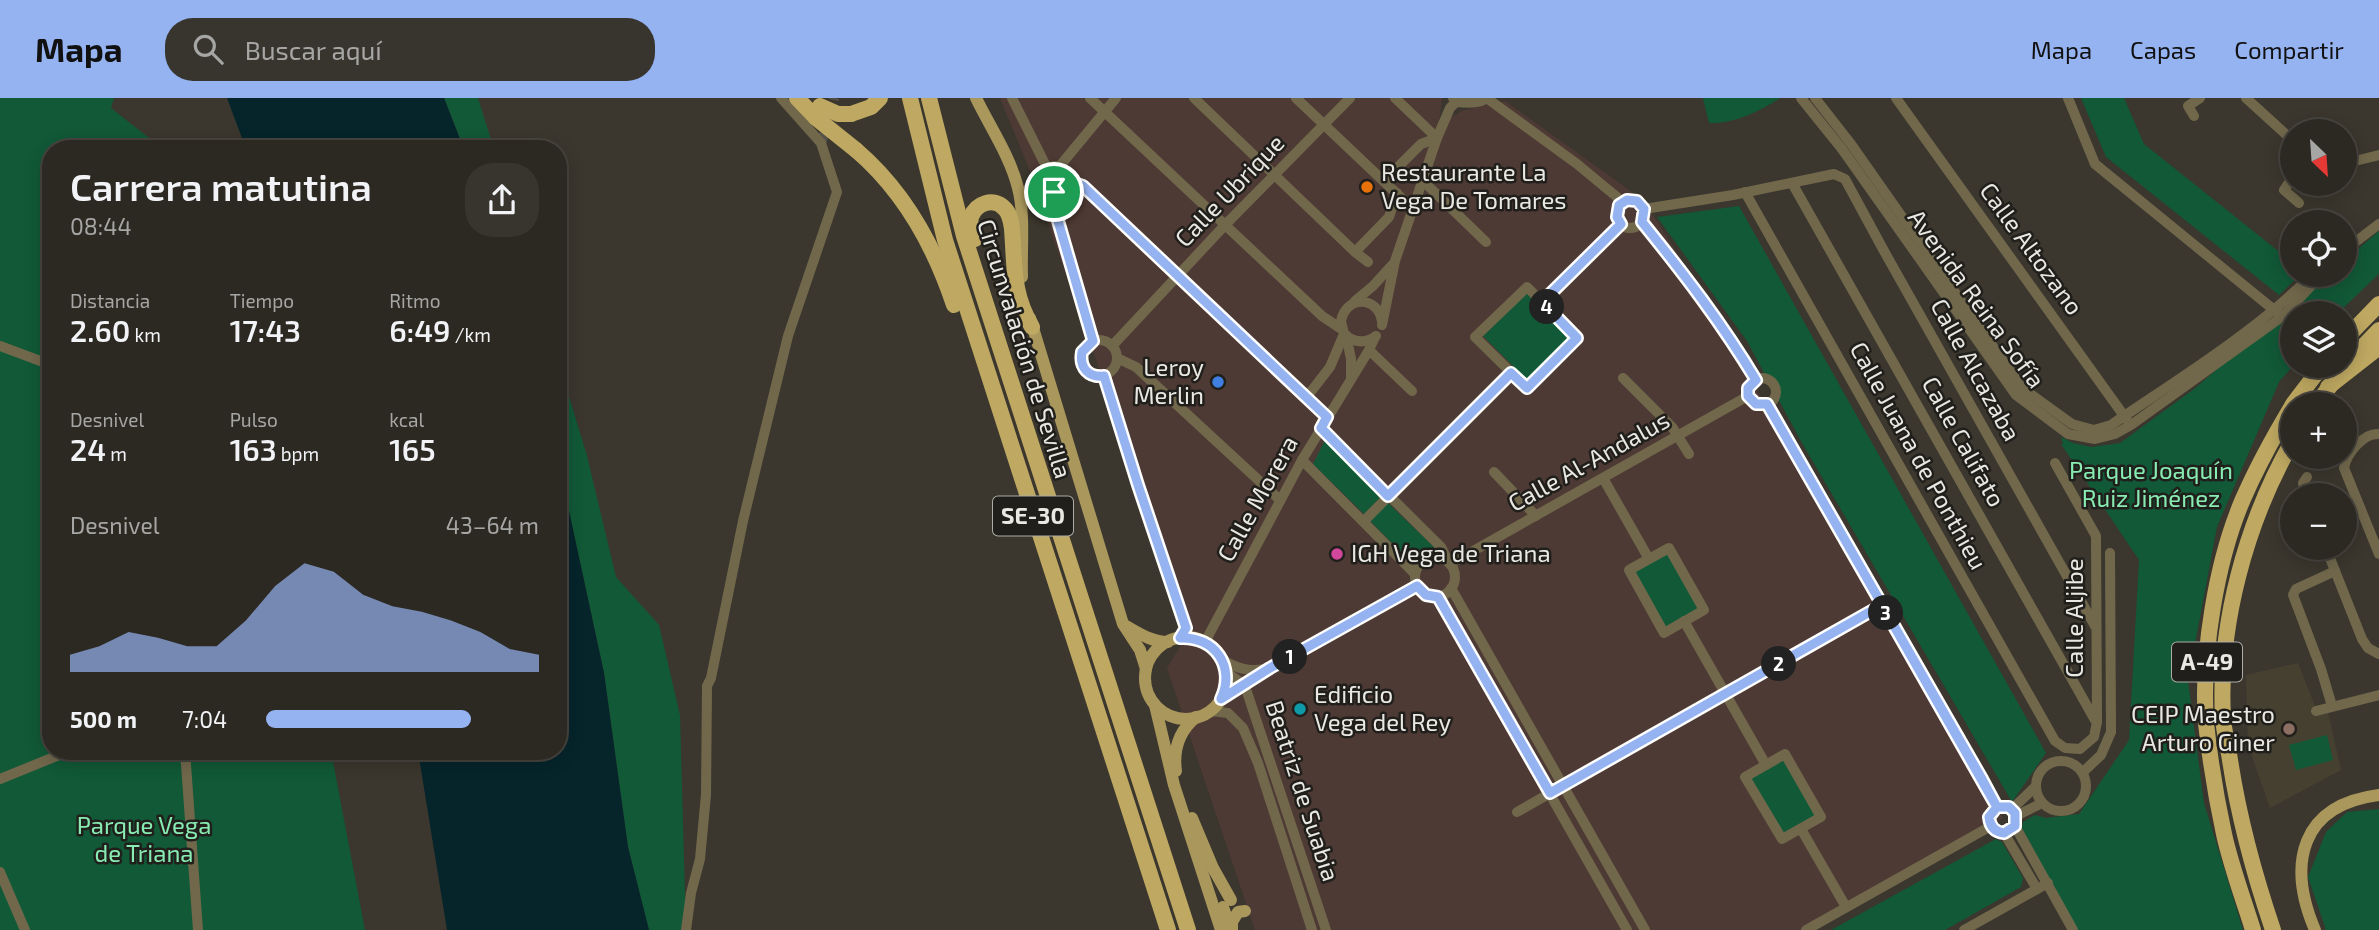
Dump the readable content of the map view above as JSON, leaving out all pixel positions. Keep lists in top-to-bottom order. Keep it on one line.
{"streets":{"highway":["Circunvalación de Sevilla","SE-30","A-49"],"street":["Calle Ubrique","Calle Altozano","Avenida Reina Sofía","Calle Alcazaba","Calle Califato","Calle Juana de Ponthieu","Calle Al-Andalus","Calle Morera","Calle Aljibe","Beatriz de Suabia"]},"crossings":[["Calle Altozano","Avenida Reina Sofía"],["Calle Alcazaba","Calle Califato"],["Calle Alcazaba","Calle Juana de Ponthieu"],["Calle Alcazaba","Calle Aljibe"],["Calle Califato","Calle Juana de Ponthieu"],["Calle Califato","Calle Aljibe"],["Calle Juana de Ponthieu","Calle Aljibe"],["Calle Morera","Beatriz de Suabia"]],"parks":["Parque Joaquín Ruiz Jiménez","Parque Vega de Triana"],"places":["Restaurante La Vega De Tomares","Leroy Merlin","IGH Vega de Triana","Edificio Vega del Rey","CEIP Maestro Arturo Giner"],"north":"bottom right","page":{"header":"Mapa","search":"Buscar aquí","nav":["Mapa","Capas","Compartir"],"map_buttons":["+","−"],"heading":["Carrera matutina","08:44"],"stats":[["Distancia","2.60 km"],["Tiempo","17:43"],["Ritmo","6:49 /km"],["Desnivel","24 m"],["Pulso","163 bpm"],["kcal","165"]],"pins":["4","3","1","2"],"chart":["Desnivel","43–64 m"],"list":[{"name":"500 m","note":"7:04"}]}}
